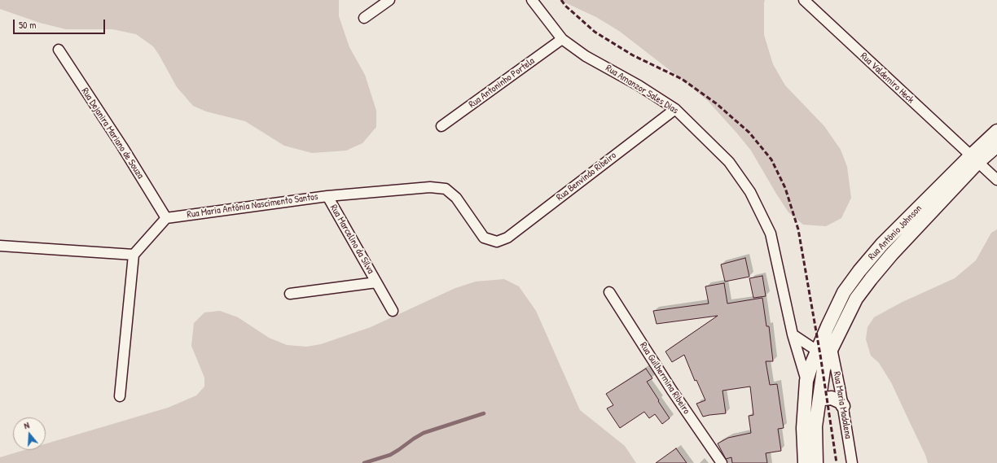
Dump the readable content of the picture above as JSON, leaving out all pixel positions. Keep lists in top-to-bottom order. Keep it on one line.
{"streets":{"main road":["Rua Antônio Johnson"],"street":["Rua Valdemiro Heck","Rua Antoninho Portela","Rua Amanzor Sales Dias","Rua Dejanira Mariano de Souza","Rua Benvindo Ribeiro","Rua Maria Antônia Nascimento Santos","Rua Marcelino da Silva","Rua Guilhermina Ribeiro","Rua Maria Madalena"]},"crossings":[["Rua Valdemiro Heck","Rua Antônio Johnson"],["Rua Antoninho Portela","Rua Amanzor Sales Dias"],["Rua Amanzor Sales Dias","Rua Benvindo Ribeiro"],["Rua Amanzor Sales Dias","Rua Antônio Johnson"],["Rua Dejanira Mariano de Souza","Rua Maria Antônia Nascimento Santos"],["Rua Benvindo Ribeiro","Rua Maria Antônia Nascimento Santos"],["Rua Maria Antônia Nascimento Santos","Rua Marcelino da Silva"],["Rua Antônio Johnson","Rua Maria Madalena"]],"scale_bar":"50 m","north":"top"}
